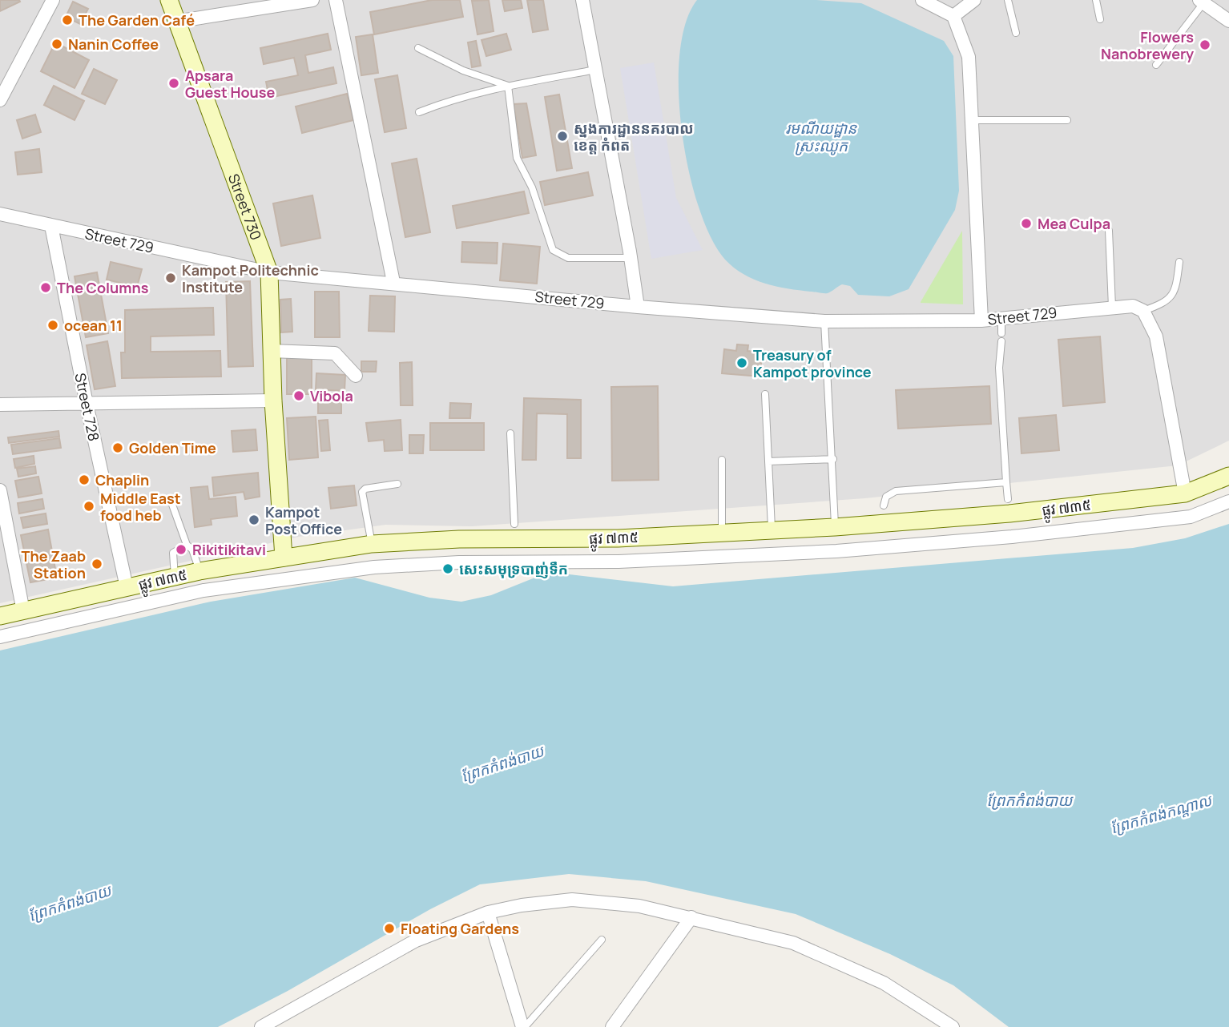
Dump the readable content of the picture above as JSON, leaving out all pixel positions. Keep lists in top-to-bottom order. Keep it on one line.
{"streets":{"street":["Street 730","Street 729","Street 728","ផ្លូវ ៧៣៥"]},"crossings":[["Street 730","Street 729"],["Street 730","ផ្លូវ ៧៣៥"],["Street 729","Street 728"],["Street 728","ផ្លូវ ៧៣៥"]],"water":["រមណីយដ្ឋាន ស្រះឈូក","ព្រែកកំពង់បាយ","ព្រែកកំពង់កណ្តាល"],"places":["The Garden Café","Nanin Coffee","Flowers Nanobrewery","Apsara Guest House","ស្នងការដ្ឋាននគរបាល ខេត្ត កំពត","Mea Culpa","Kampot Politechnic Institute","The Columns","ocean 11","Treasury of Kampot province","Vibola","Golden Time","Chaplin","Middle East food heb","Kampot Post Office","Rikitikitavi","The Zaab Station","សេះសមុទ្របាញ់ទឹក","Floating Gardens"]}
